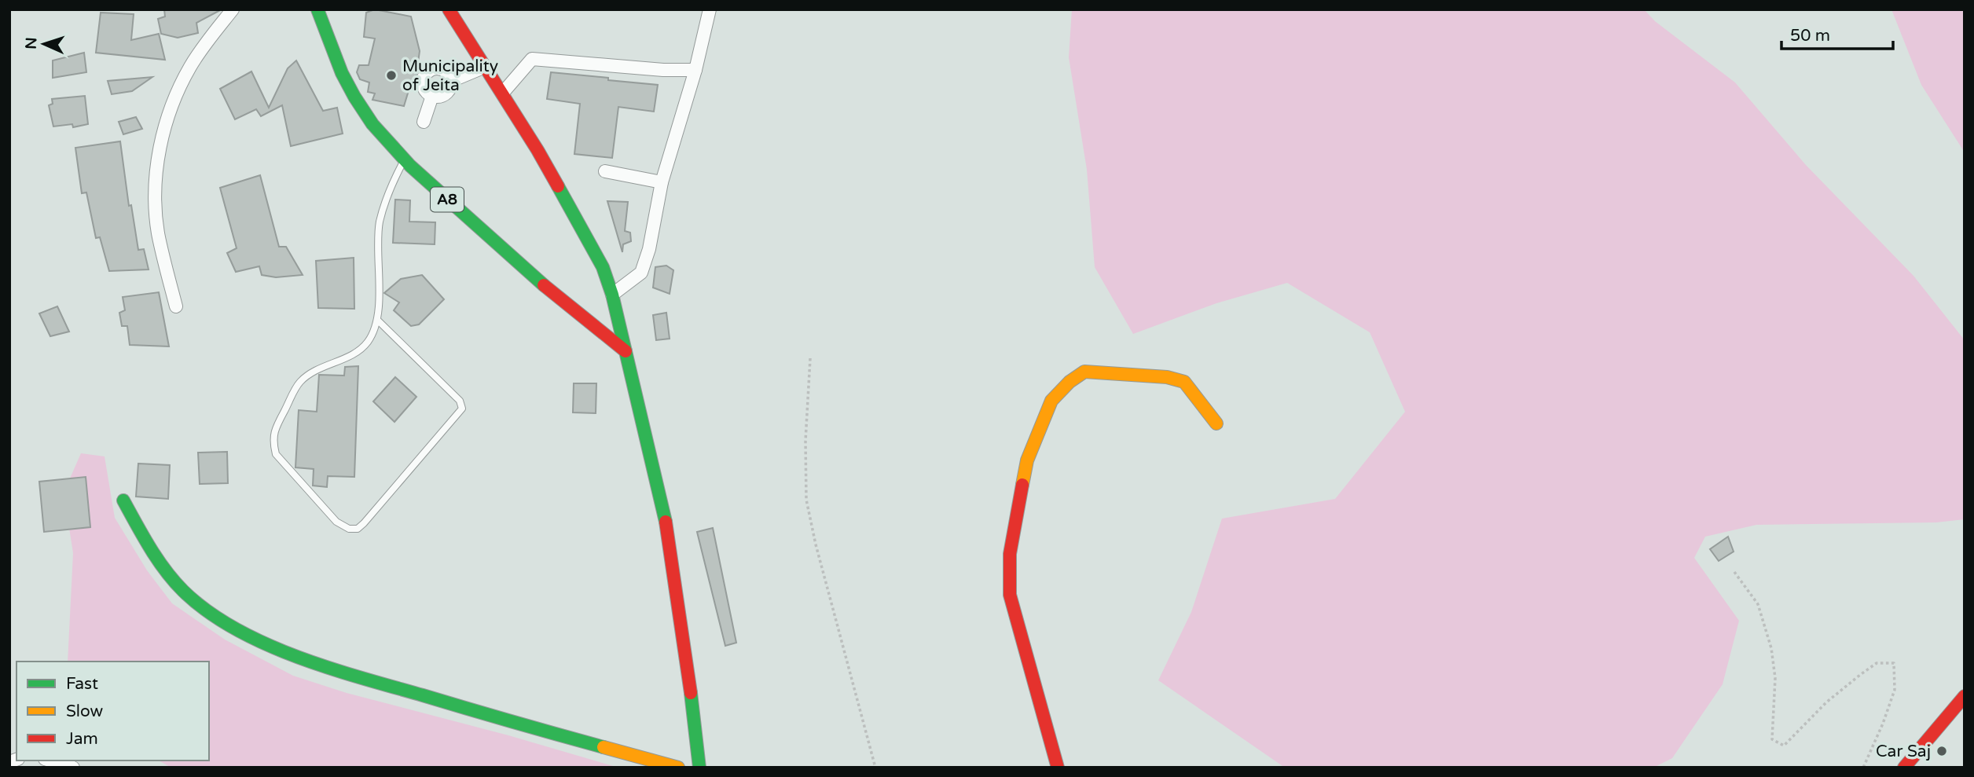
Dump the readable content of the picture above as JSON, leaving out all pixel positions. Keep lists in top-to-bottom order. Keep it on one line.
{"streets":{"main road":["A8"]},"places":["Municipality of Jeita","Car Saj"],"legend":["Fast","Slow","Jam"],"scale_bar":"50 m","north":"left"}
